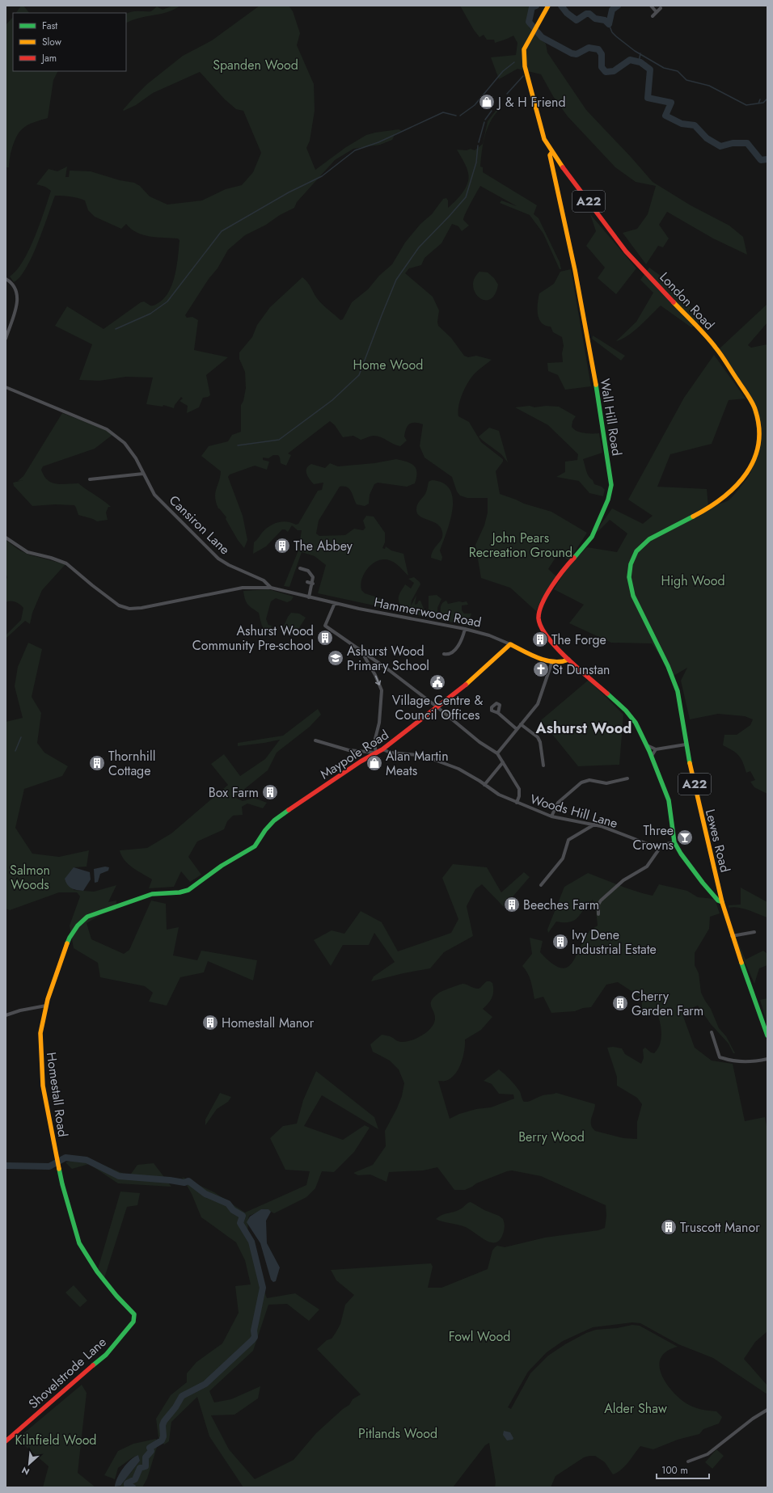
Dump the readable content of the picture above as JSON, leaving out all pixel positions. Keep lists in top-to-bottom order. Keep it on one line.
{"streets":{"main road":["A22","London Road","Wall Hill Road","Hammerwood Road","Maypole Road","Lewes Road","Homestall Road","Shovelstrode Lane"],"street":["Cansiron Lane","Woods Hill Lane"]},"crossings":[["London Road","Wall Hill Road"],["London Road","Lewes Road"],["Wall Hill Road","Hammerwood Road"],["Cansiron Lane","Hammerwood Road"],["Hammerwood Road","Maypole Road"],["Maypole Road","Woods Hill Lane"],["Maypole Road","Homestall Road"],["Homestall Road","Shovelstrode Lane"]],"districts":["Ashurst Wood"],"parks":["Spanden Wood","Home Wood","John Pears Recreation Ground","High Wood","Salmon Woods","Berry Wood","Fowl Wood","Alder Shaw","Pitlands Wood","Kilnfield Wood"],"places":{"shop":["J & H Friend","Alan Martin Meats"],"building":["The Abbey","Ashurst Wood Community Pre-school","The Forge","Thornhill Cottage","Box Farm","Beeches Farm","Ivy Dene Industrial Estate","Cherry Garden Farm","Homestall Manor","Truscott Manor"],"school or university":["Ashurst Wood Primary School"],"church":["St Dunstan"],"public building":["Village Centre & Council Offices"],"bar":["Three Crowns"]},"legend":["Fast","Slow","Jam"],"scale_bar":"100 m","north":"bottom left"}
